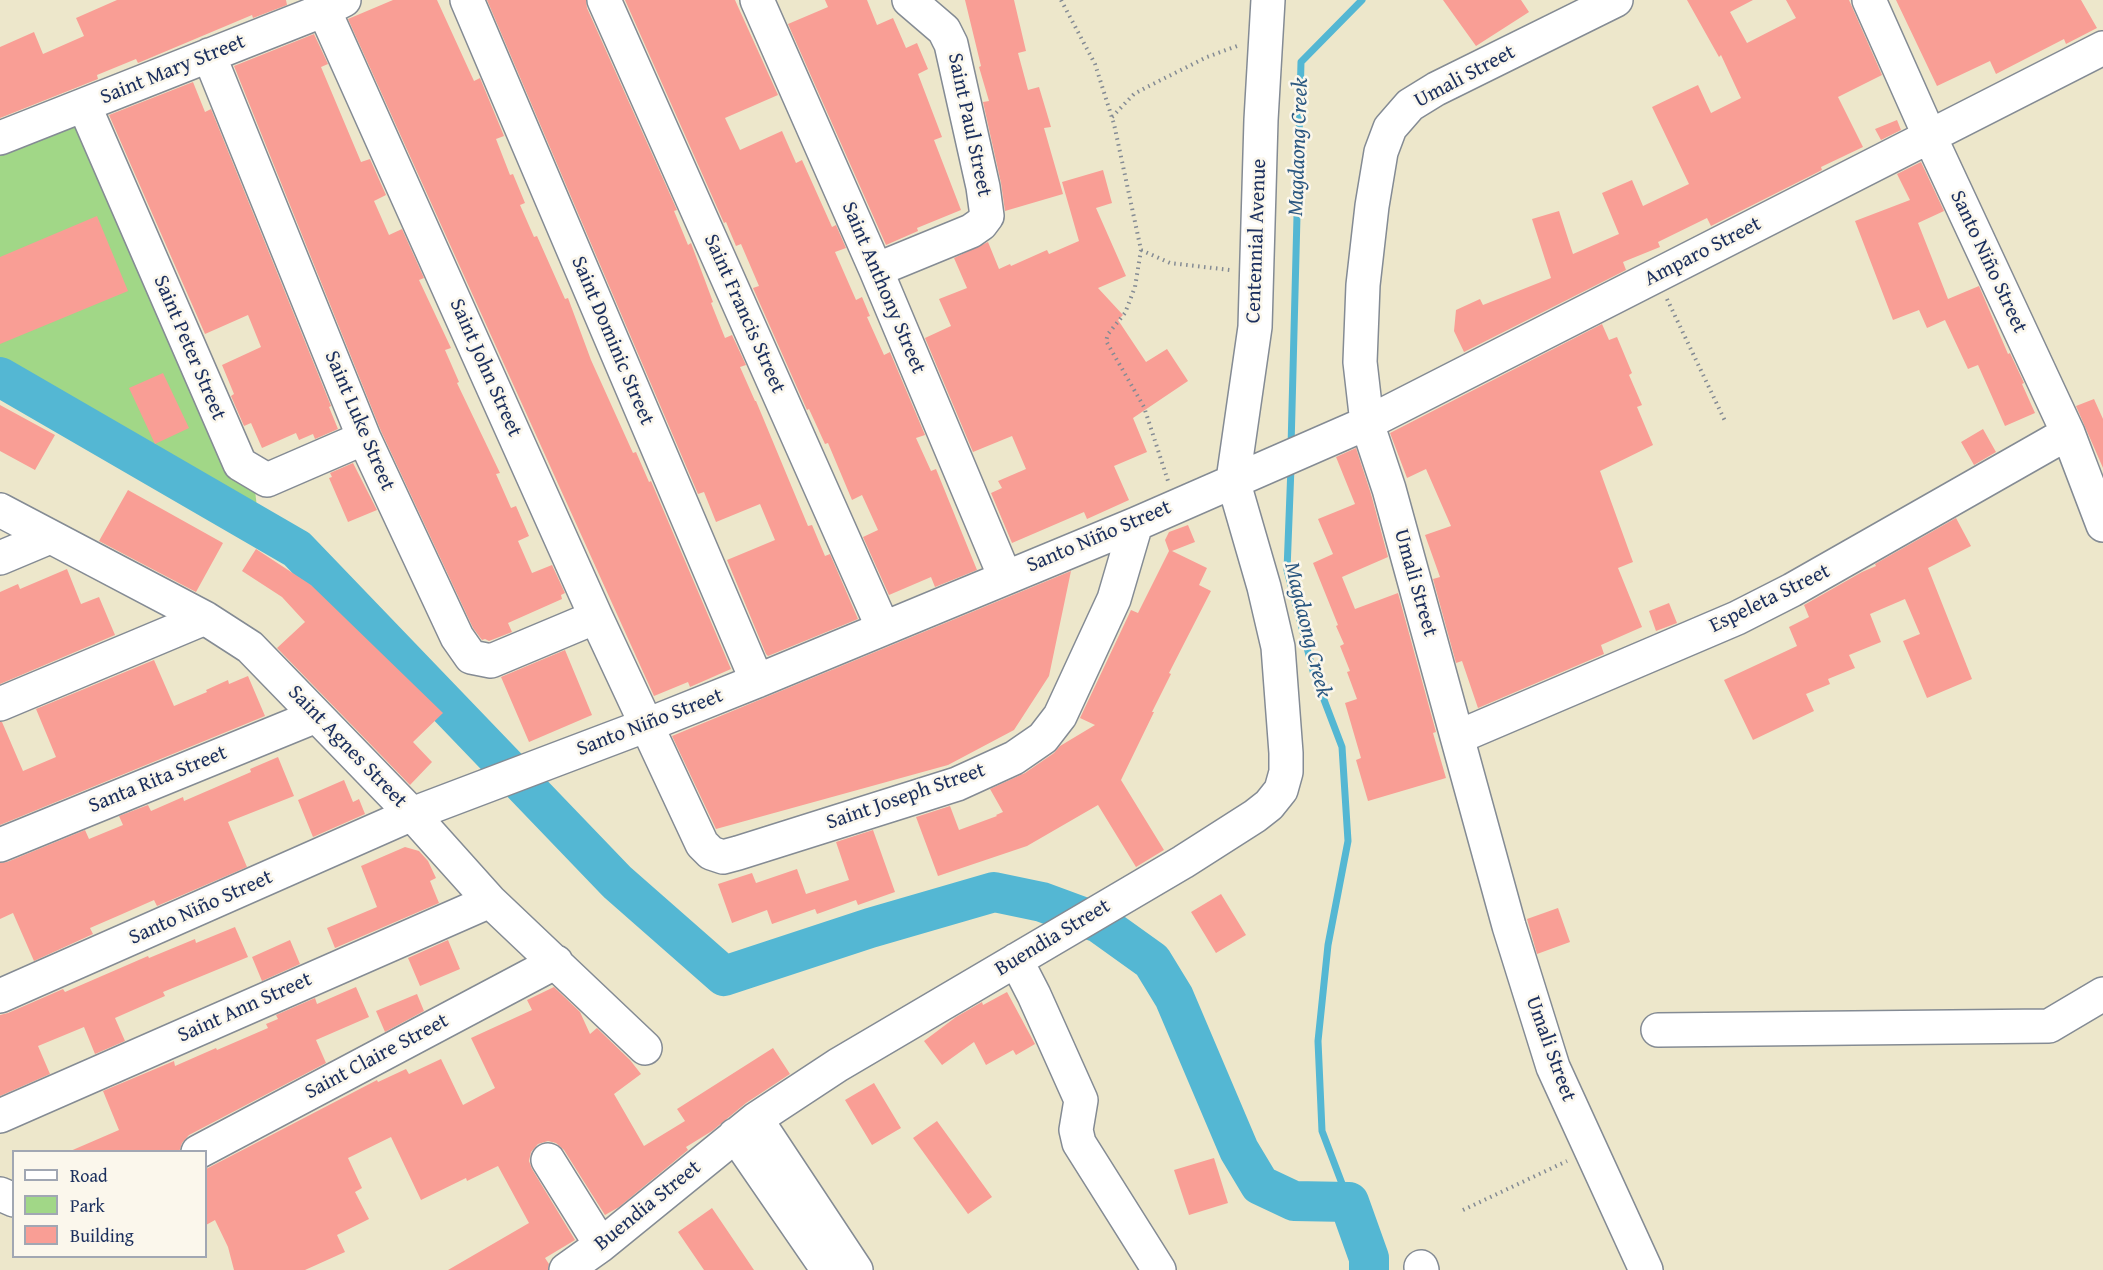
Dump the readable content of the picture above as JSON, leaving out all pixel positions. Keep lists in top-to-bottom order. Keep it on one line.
{"streets":{"street":["Saint Mary Street","Umali Street","Saint Paul Street","Centennial Avenue","Amparo Street","Santo Niño Street","Saint Anthony Street","Saint Francis Street","Saint Dominic Street","Saint Peter Street","Saint John Street","Saint Luke Street","Espeleta Street","Saint Agnes Street","Santa Rita Street","Saint Joseph Street","Buendia Street","Saint Ann Street","Saint Claire Street"]},"crossings":[["Saint Mary Street","Saint Peter Street"],["Saint Mary Street","Saint John Street"],["Saint Mary Street","Saint Luke Street"],["Umali Street","Amparo Street"],["Umali Street","Espeleta Street"],["Saint Paul Street","Saint Anthony Street"],["Centennial Avenue","Santo Niño Street"],["Centennial Avenue","Buendia Street"],["Amparo Street","Santo Niño Street"],["Santo Niño Street","Saint Anthony Street"],["Santo Niño Street","Saint Francis Street"],["Santo Niño Street","Saint Dominic Street"],["Santo Niño Street","Saint John Street"],["Santo Niño Street","Espeleta Street"],["Santo Niño Street","Saint Agnes Street"],["Santo Niño Street","Saint Joseph Street"],["Santo Niño Street","Buendia Street"],["Saint Peter Street","Saint Luke Street"],["Saint John Street","Saint Luke Street"],["Saint John Street","Saint Joseph Street"],["Saint Agnes Street","Santa Rita Street"],["Saint Agnes Street","Saint Ann Street"],["Saint Agnes Street","Saint Claire Street"]],"water":["Magdaong Creek"],"legend":["Road","Park","Building"]}
